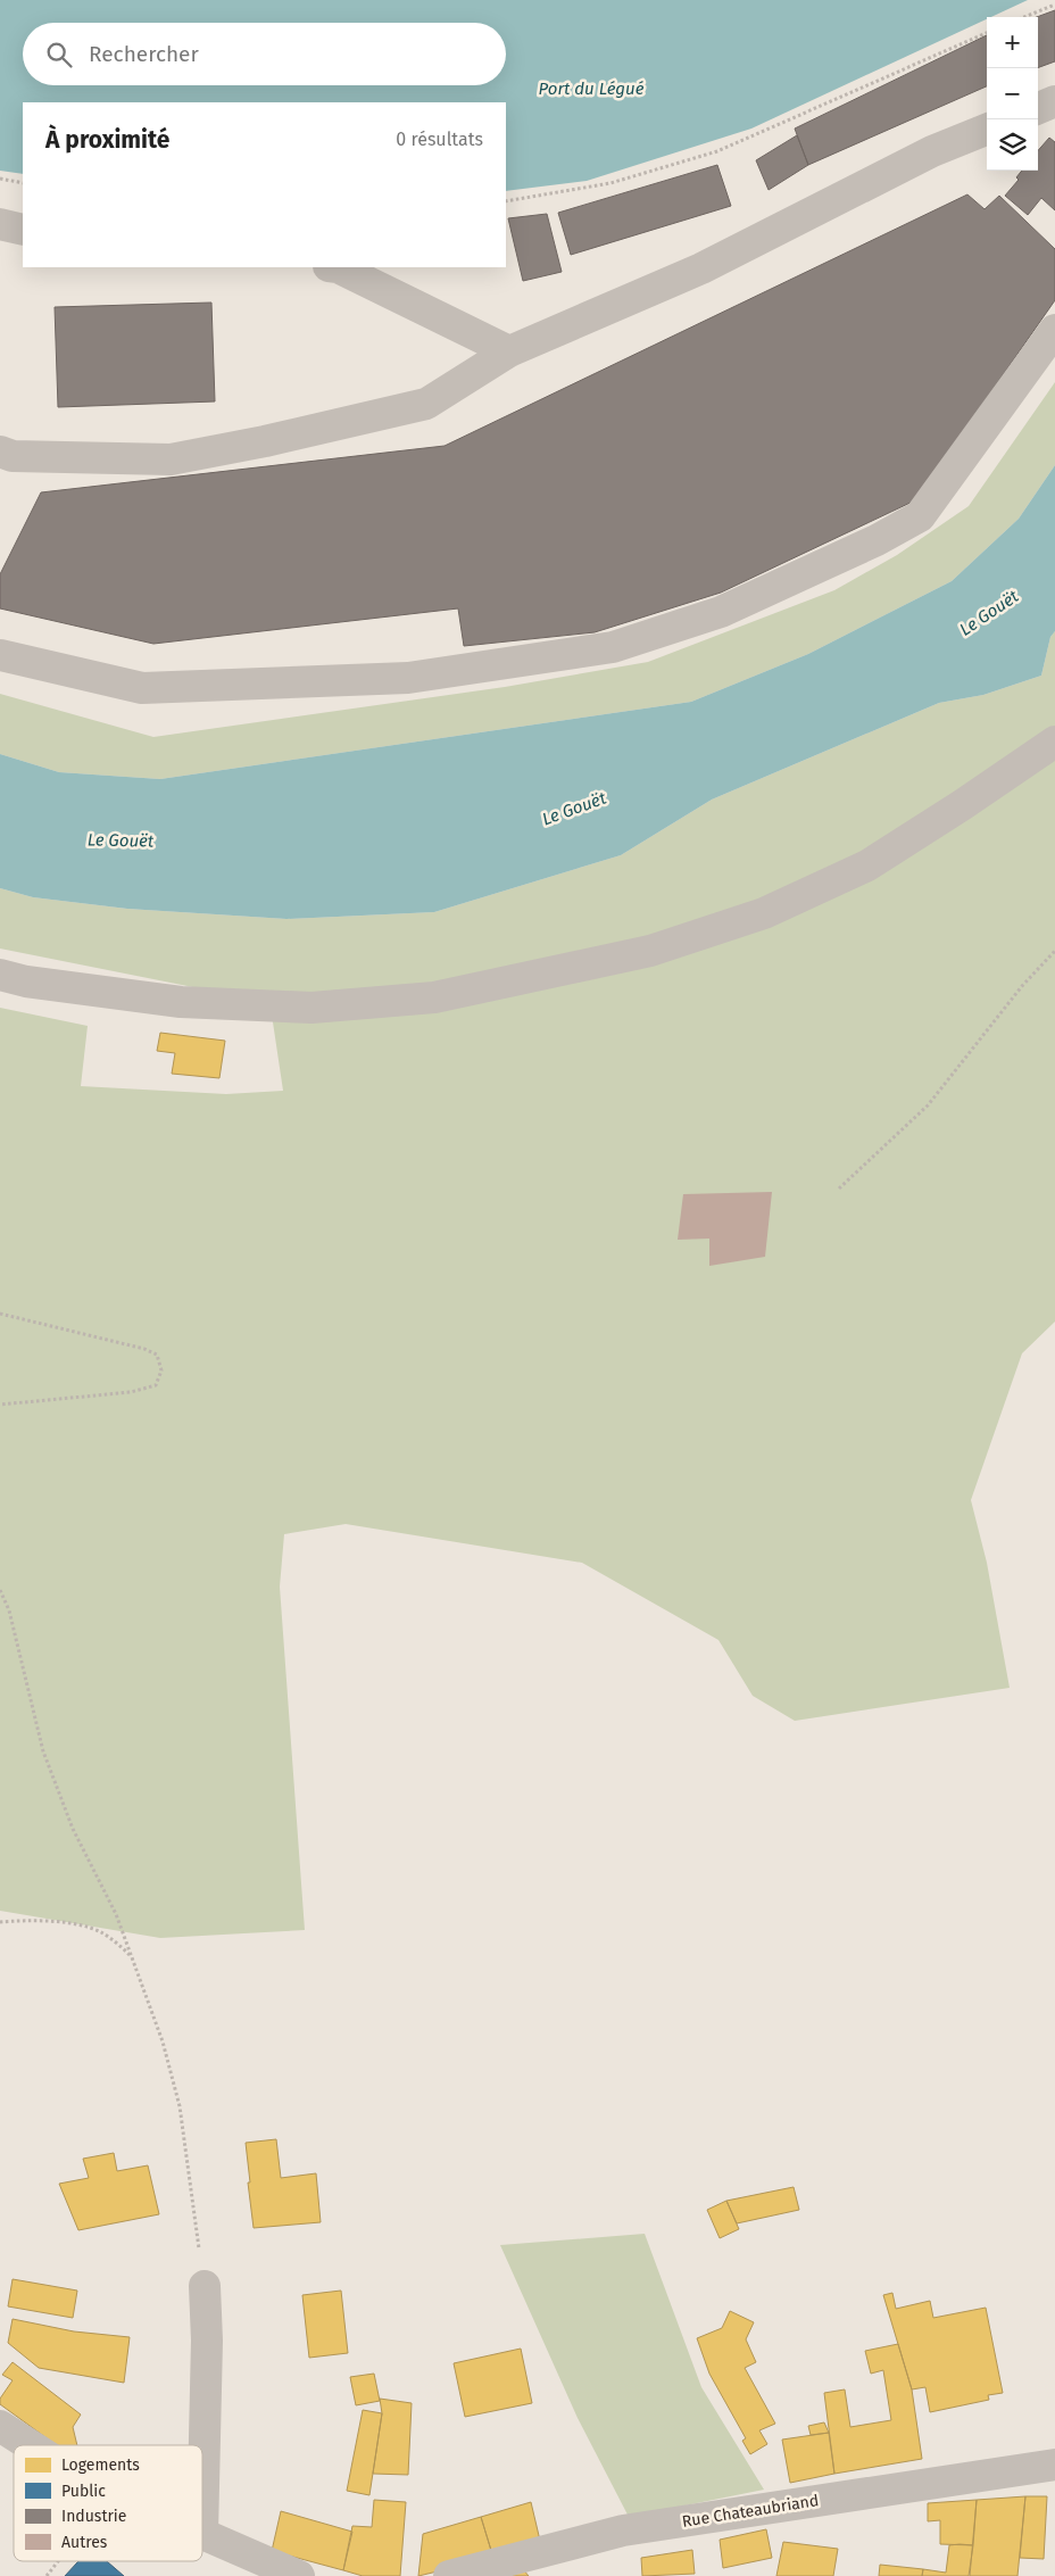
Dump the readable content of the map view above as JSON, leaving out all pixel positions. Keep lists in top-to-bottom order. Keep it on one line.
{"streets":{"street":["Rue Chateaubriand"]},"water":["Port du Légué","Le Gouët"],"legend":["Logements","Public","Industrie","Autres"],"page":{"map_buttons":["+","−"],"search":"Rechercher","heading":["À proximité","0 résultats"]}}
